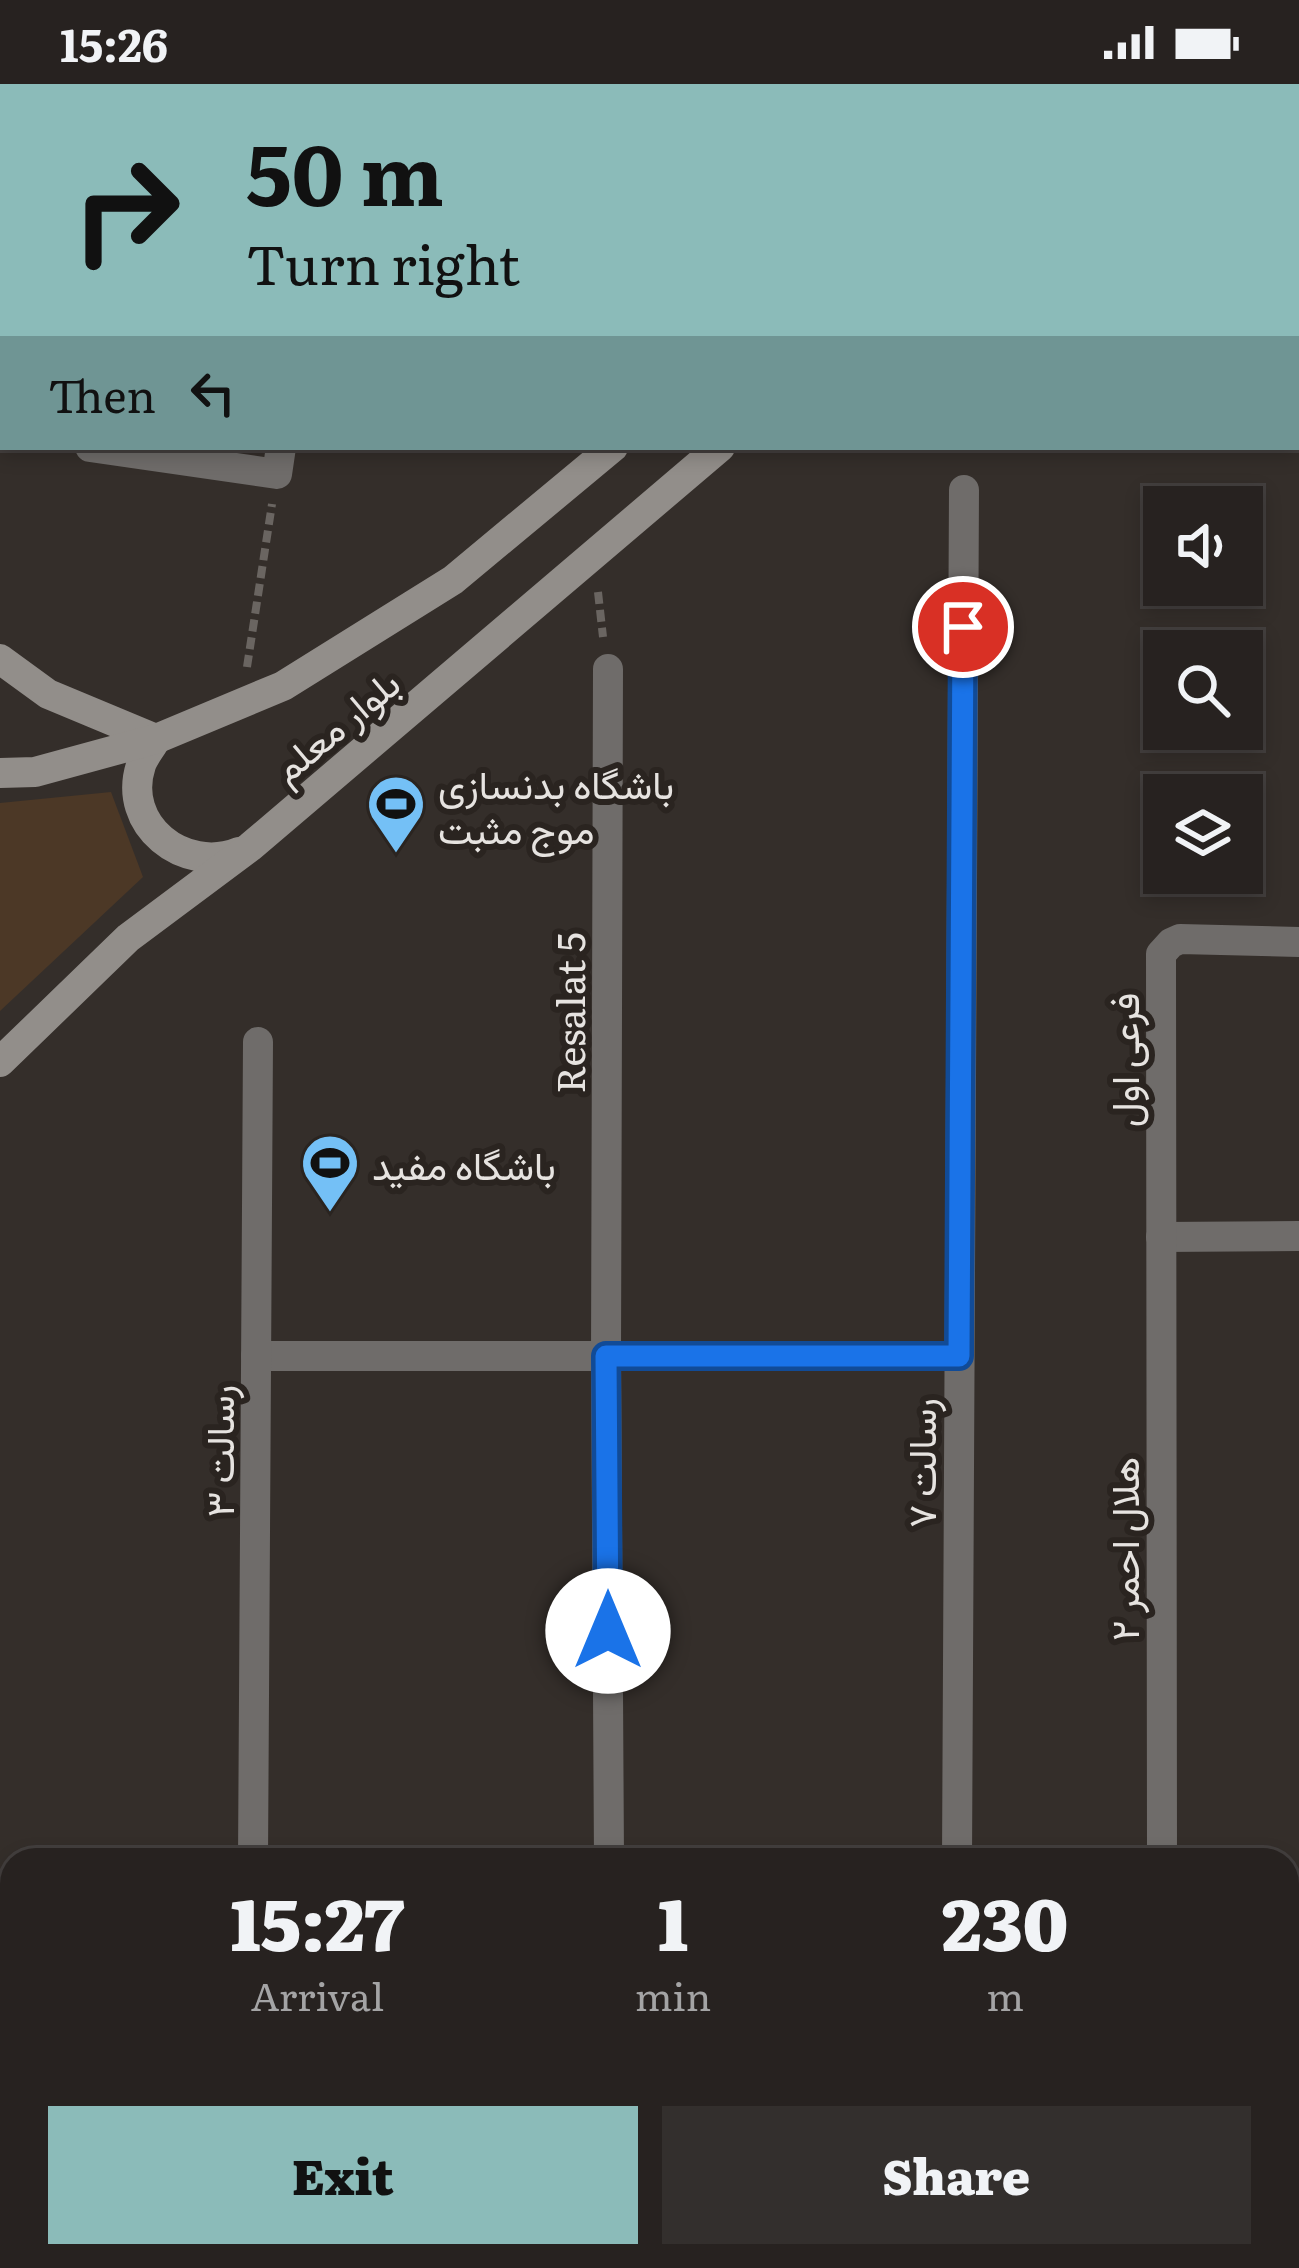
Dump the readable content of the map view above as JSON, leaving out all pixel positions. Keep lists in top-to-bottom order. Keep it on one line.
{"streets":{"main road":["بلوار معلم"],"street":["Resalat 5","فرعی اول","رسالت ۳","رسالت ۷","هلال احمر ۲"]},"crossings":[["فرعی اول","هلال احمر ۲"]],"places":{"sports":["باشگاه بدنسازی موج مثبت","باشگاه مفید"]},"page":{"status":"15:26","turn":["50 m","Turn right"],"then":"Then","eta":["15:27","Arrival","1","min","230","m"],"buttons":["Exit","Share"]}}
